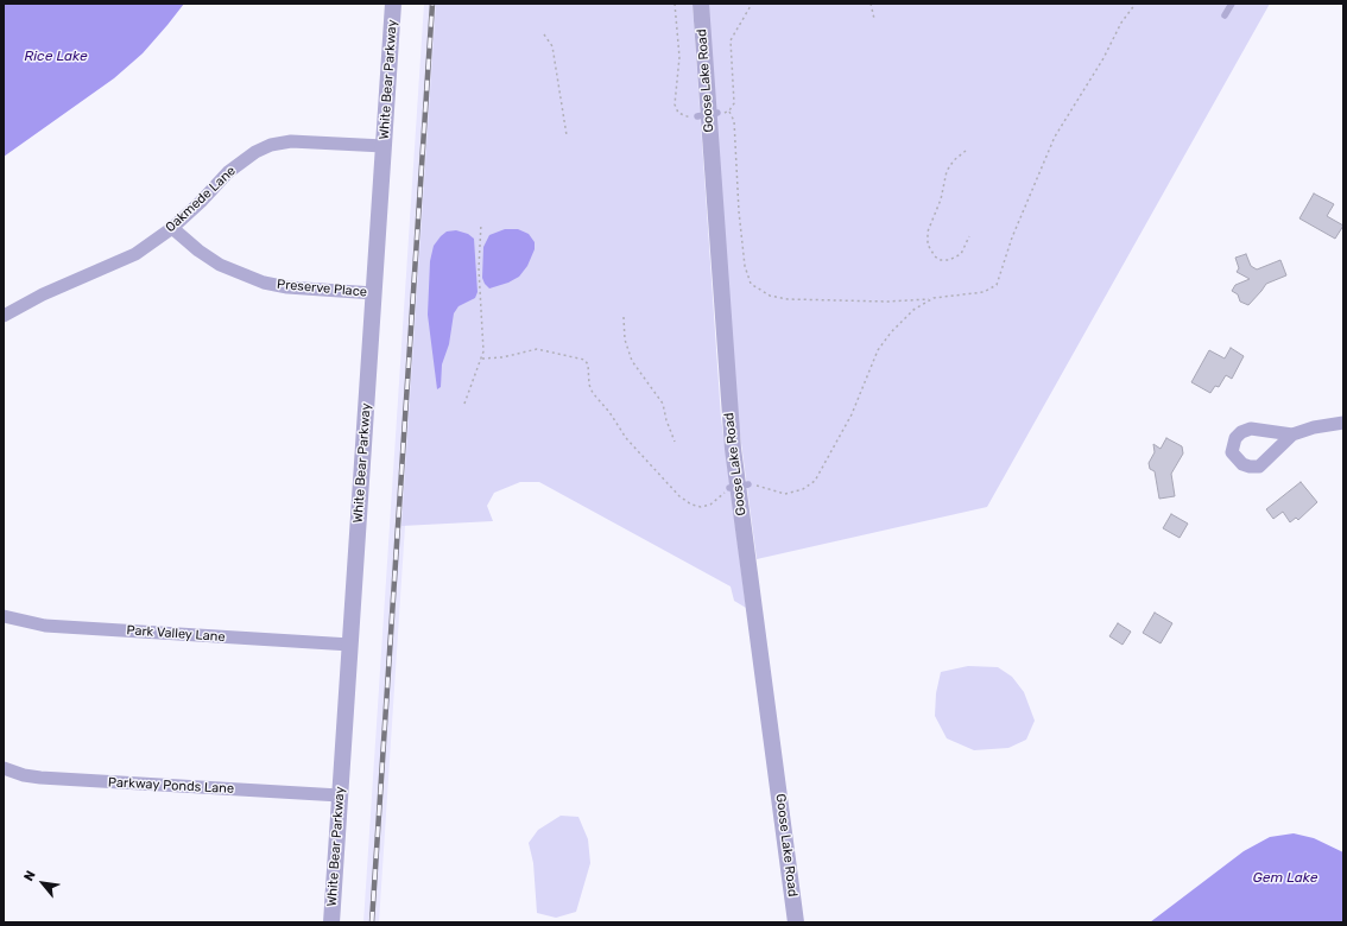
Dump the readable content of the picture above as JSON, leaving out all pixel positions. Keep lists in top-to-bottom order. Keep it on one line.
{"streets":{"street":["White Bear Parkway","Goose Lake Road","Oakmede Lane","Preserve Place","Park Valley Lane","Parkway Ponds Lane"]},"crossings":[["White Bear Parkway","Oakmede Lane"],["White Bear Parkway","Preserve Place"],["White Bear Parkway","Park Valley Lane"],["White Bear Parkway","Parkway Ponds Lane"],["Oakmede Lane","Preserve Place"]],"water":["Rice Lake","Gem Lake"],"north":"top left"}
